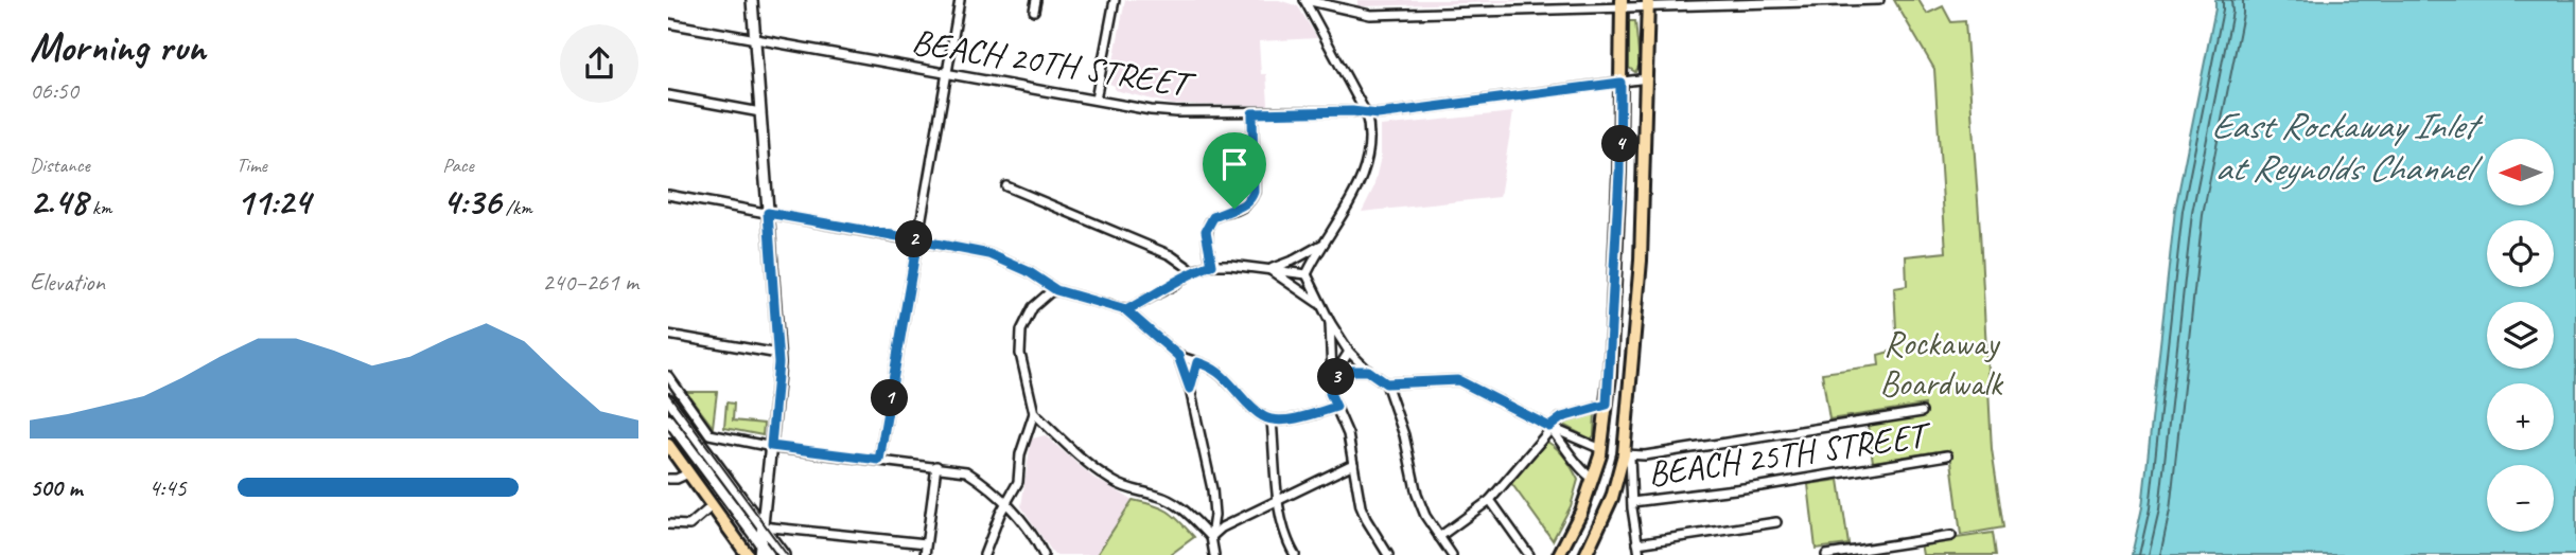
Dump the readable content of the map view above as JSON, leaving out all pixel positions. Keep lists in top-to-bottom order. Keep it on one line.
{"streets":{"street":["BEACH 20TH STREET","BEACH 25TH STREET"]},"water":["East Rockaway Inlet at Reynolds Channel"],"parks":["Rockaway Boardwalk"],"north":"left","page":{"heading":["Morning run","06:50"],"pins":["4","2","3","1"],"stats":[["Distance","2.48 km"],["Time","11:24"],["Pace","4:36 /km"]],"map_buttons":["+","−"],"chart":["Elevation","240–261 m"],"list":[{"name":"500 m","note":"4:45"}]}}
